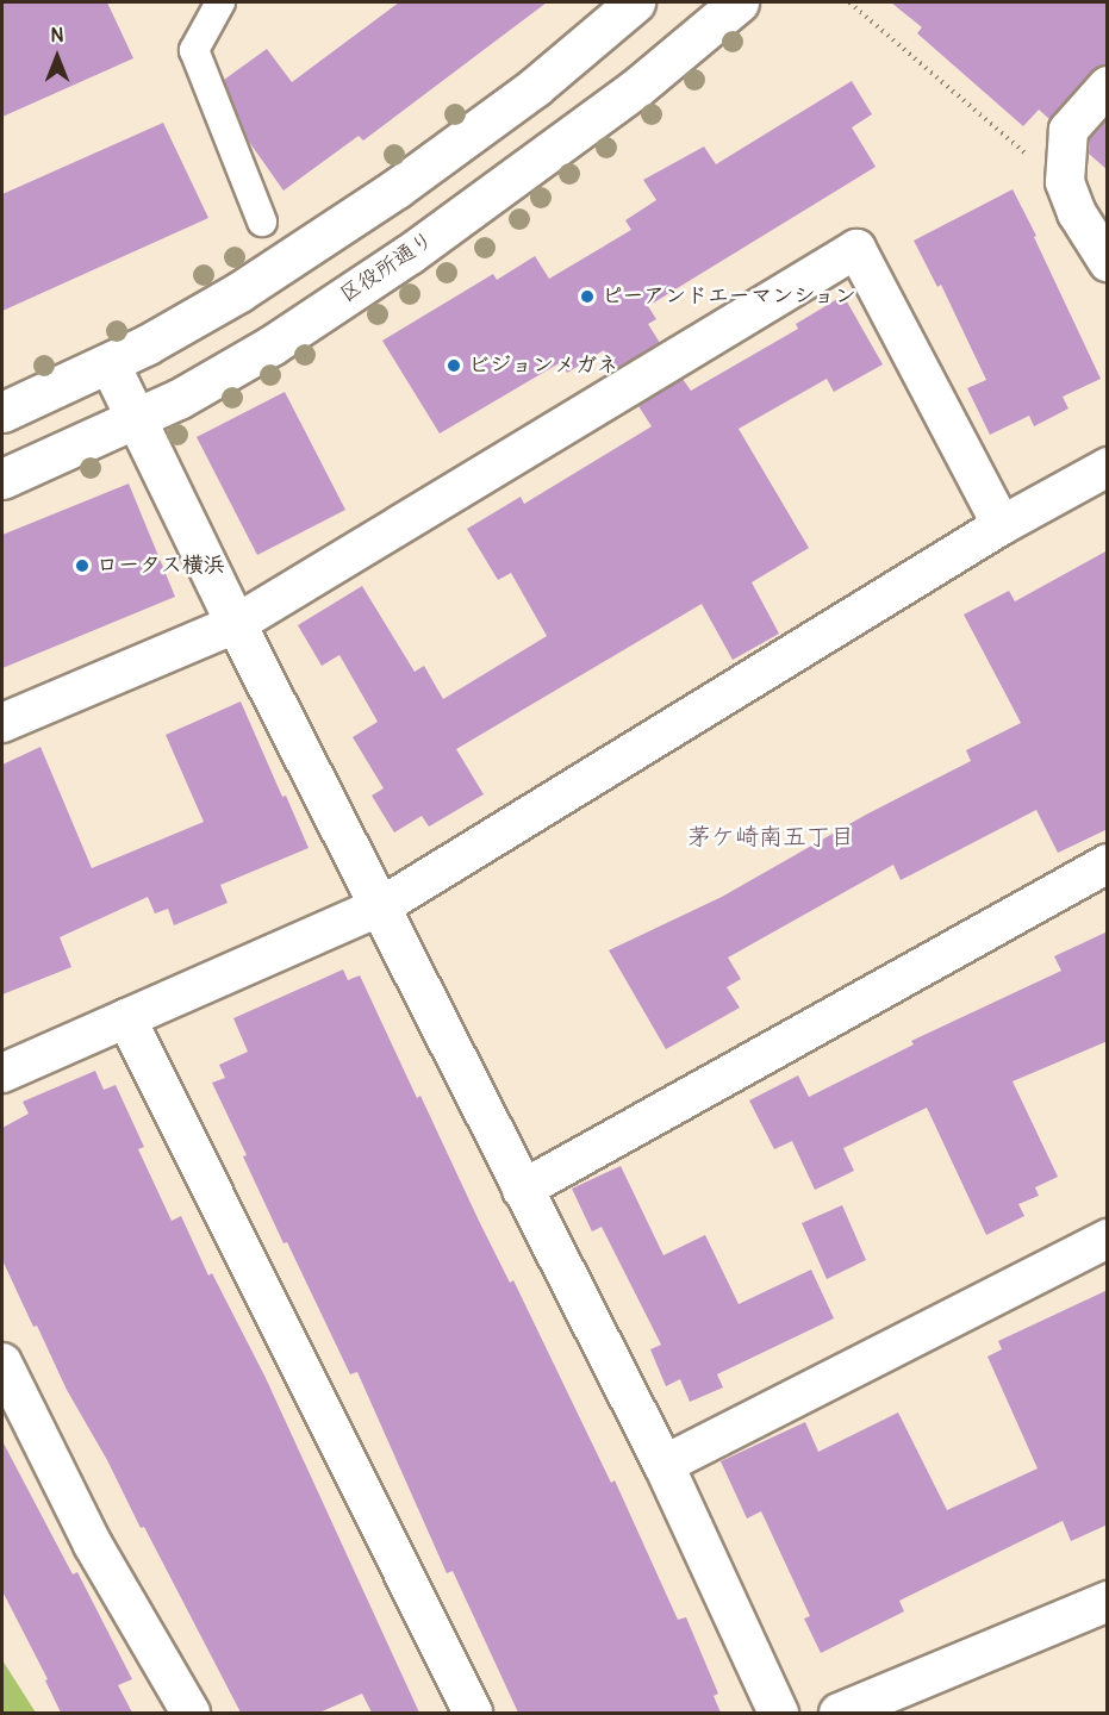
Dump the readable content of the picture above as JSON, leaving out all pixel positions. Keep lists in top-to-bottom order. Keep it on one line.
{"streets":{"street":["区役所通り"]},"districts":["茅ケ崎南五丁目"],"places":["ピーアンドエーマンション","ビジョンメガネ","ロータス横浜"],"north":"top"}
